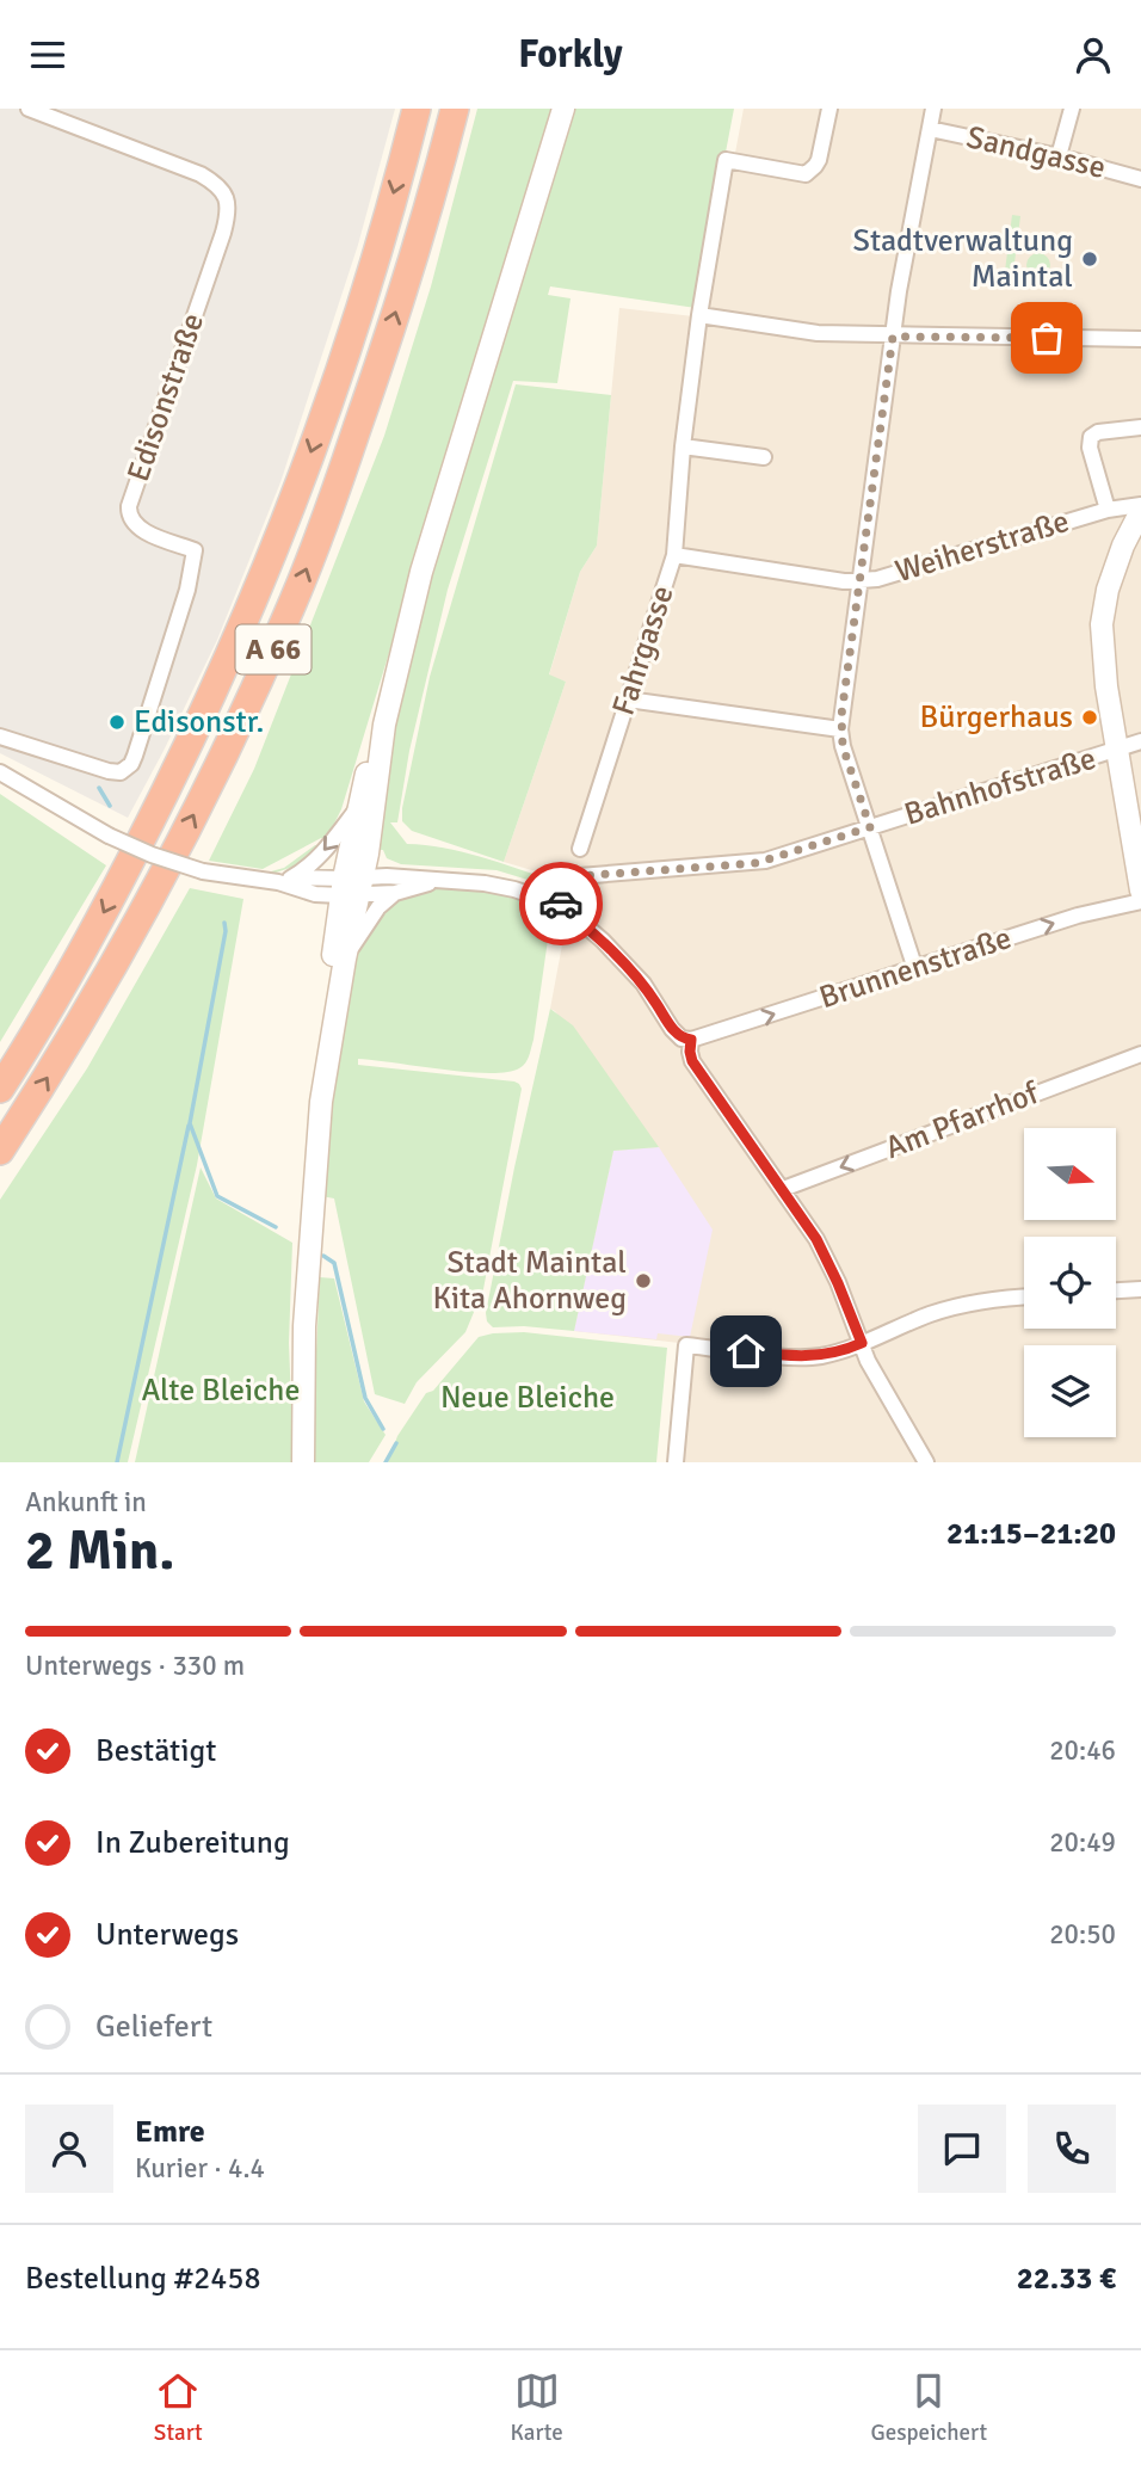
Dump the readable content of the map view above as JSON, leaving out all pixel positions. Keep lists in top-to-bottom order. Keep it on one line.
{"streets":{"highway":["A 66"],"street":["Sandgasse","Edisonstraße","Weiherstraße","Fahrgasse","Bahnhofstraße","Brunnenstraße","Am Pfarrhof"]},"crossings":[["Weiherstraße","Fahrgasse"]],"one_way":["Brunnenstraße","Am Pfarrhof"],"parks":["Alte Bleiche","Neue Bleiche"],"places":["Stadtverwaltung Maintal","Bürgerhaus","Edisonstr.","Stadt Maintal Kita Ahornweg"],"north":"right","page":{"header":"Forkly","heading":["2 Min.","Ankunft in","21:15–21:20"],"panel":["Emre","Kurier · 4.4","Bestellung #2458","22.33 €"],"bar":"Unterwegs · 330 m","list":[["Bestätigt","20:46"],["In Zubereitung","20:49"],["Unterwegs","20:50"],"Geliefert"],"tabs":["Start","Karte","Gespeichert"]}}
